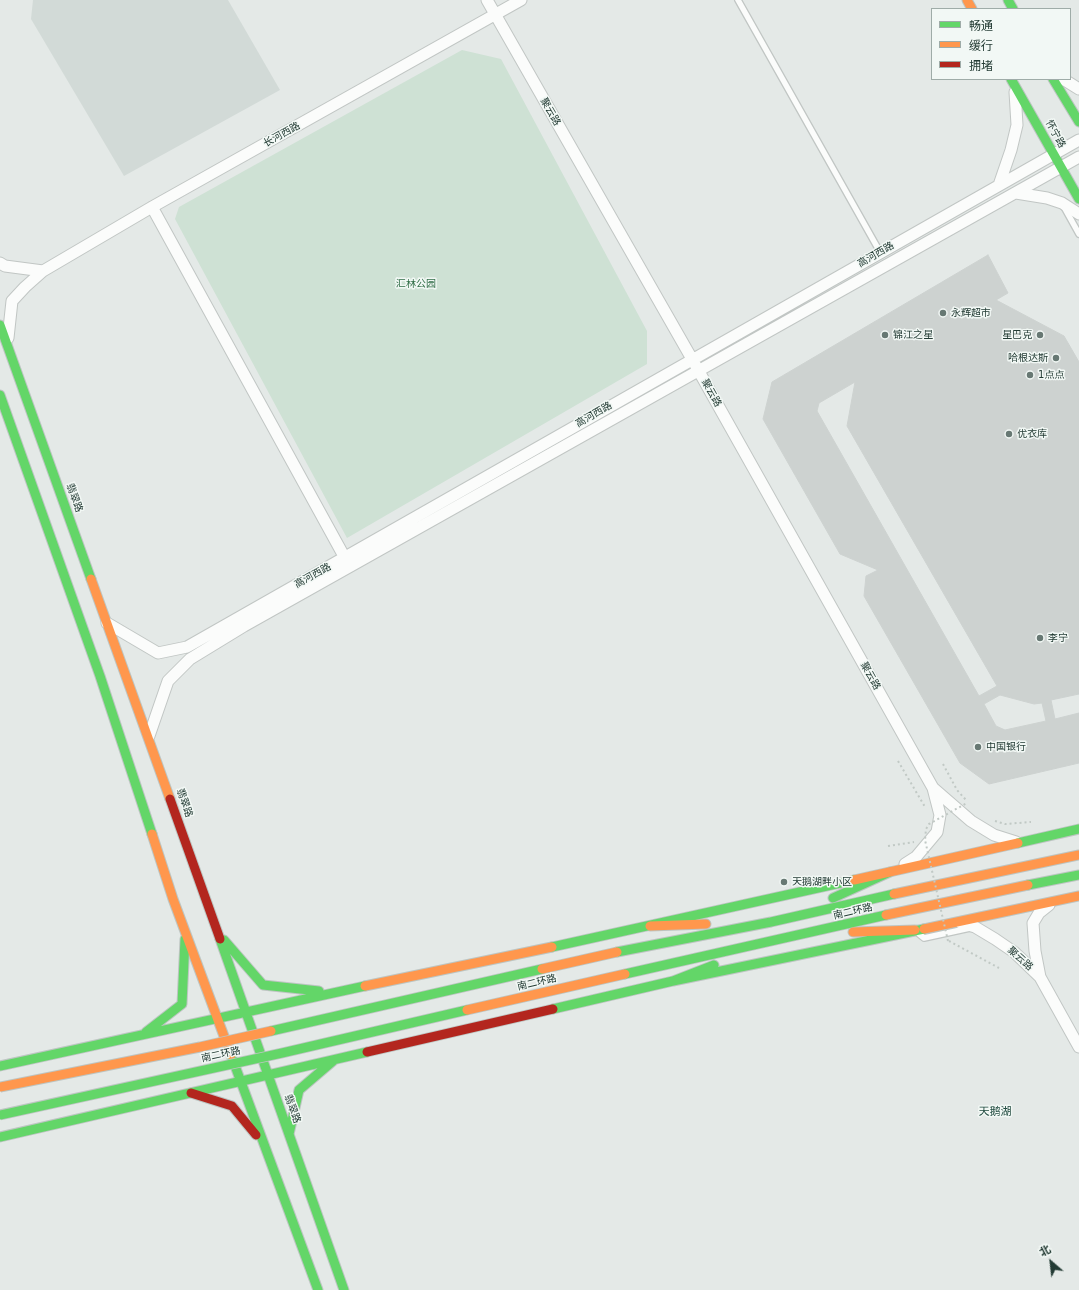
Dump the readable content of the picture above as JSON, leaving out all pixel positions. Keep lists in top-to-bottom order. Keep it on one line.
{"streets":{"main road":["怀宁路","翡翠路","南二环路"],"street":["聚云路","长河西路","高河西路"]},"crossings":[["聚云路","长河西路"],["聚云路","高河西路"],["怀宁路","高河西路"],["长河西路","翡翠路"],["高河西路","翡翠路"]],"districts":["天鹅湖"],"parks":["汇林公园"],"places":["永辉超市","锦江之星","星巴克","哈根达斯","1点点","优衣库","李宁","中国银行","天鹅湖畔小区"],"legend":["畅通","缓行","拥堵"],"north":"top left"}
